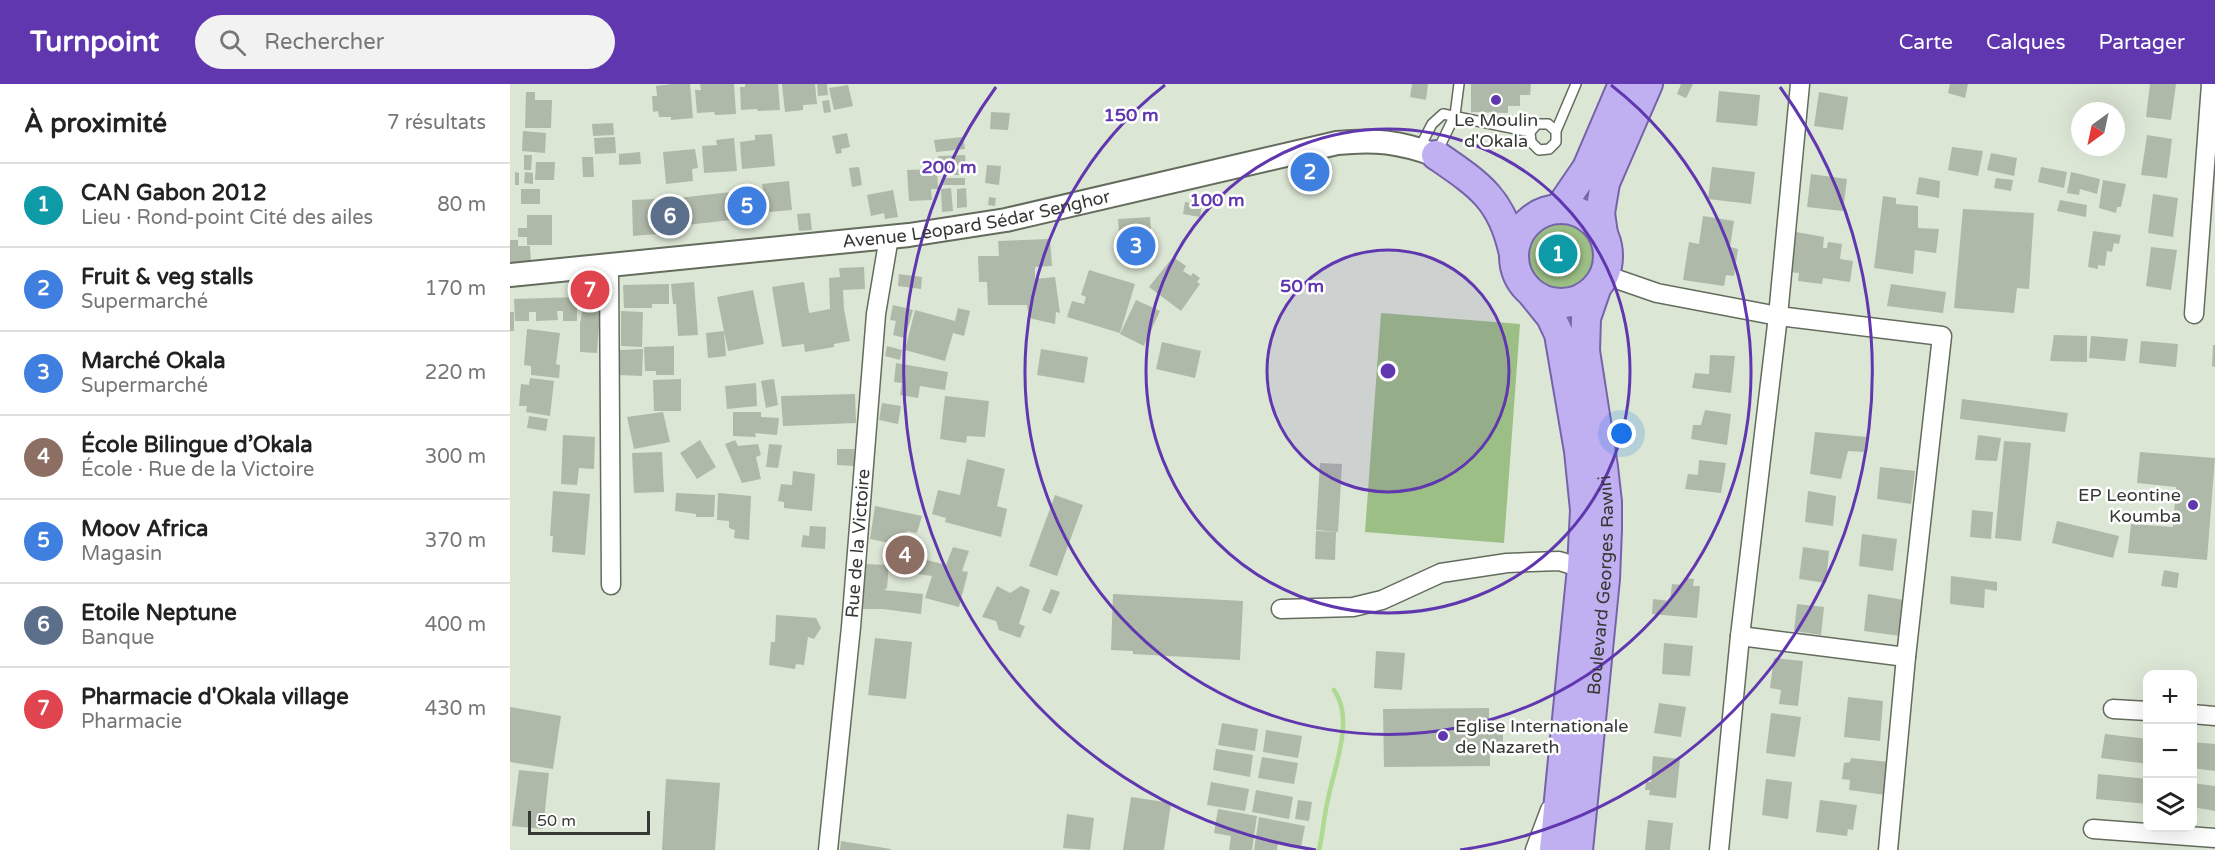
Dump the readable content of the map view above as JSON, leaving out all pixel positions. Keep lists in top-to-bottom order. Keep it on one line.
{"streets":{"main road":["Boulevard Georges Rawiri"],"street":["Avenue Léopard Sédar Senghor","Rue de la Victoire"]},"crossings":[["Avenue Léopard Sédar Senghor","Rue de la Victoire"]],"places":["Le Moulin d'Okala","EP Leontine Koumba","Eglise Internationale de Nazareth"],"scale_bar":"50 m","north":"bottom left","page":{"header":"Turnpoint","search":"Rechercher","nav":["Carte","Calques","Partager"],"heading":["À proximité","7 résultats"],"pins":["2","5","6","3","1","7","4"],"list":[{"mark":"1","name":"CAN Gabon 2012","note":"Lieu · Rond-point Cité des ailes","value":"80 m"},{"mark":"2","name":"Fruit & veg stalls","note":"Supermarché","value":"170 m"},{"mark":"3","name":"Marché Okala","note":"Supermarché","value":"220 m"},{"mark":"4","name":"École Bilingue d’Okala","note":"École · Rue de la Victoire","value":"300 m"},{"mark":"5","name":"Moov Africa","note":"Magasin","value":"370 m"},{"mark":"6","name":"Etoile Neptune","note":"Banque","value":"400 m"},{"mark":"7","name":"Pharmacie d'Okala village","note":"Pharmacie","value":"430 m"}],"map_buttons":["+","−"],"scale":"50 m"},"rings":["150 m","200 m","100 m","50 m"]}
